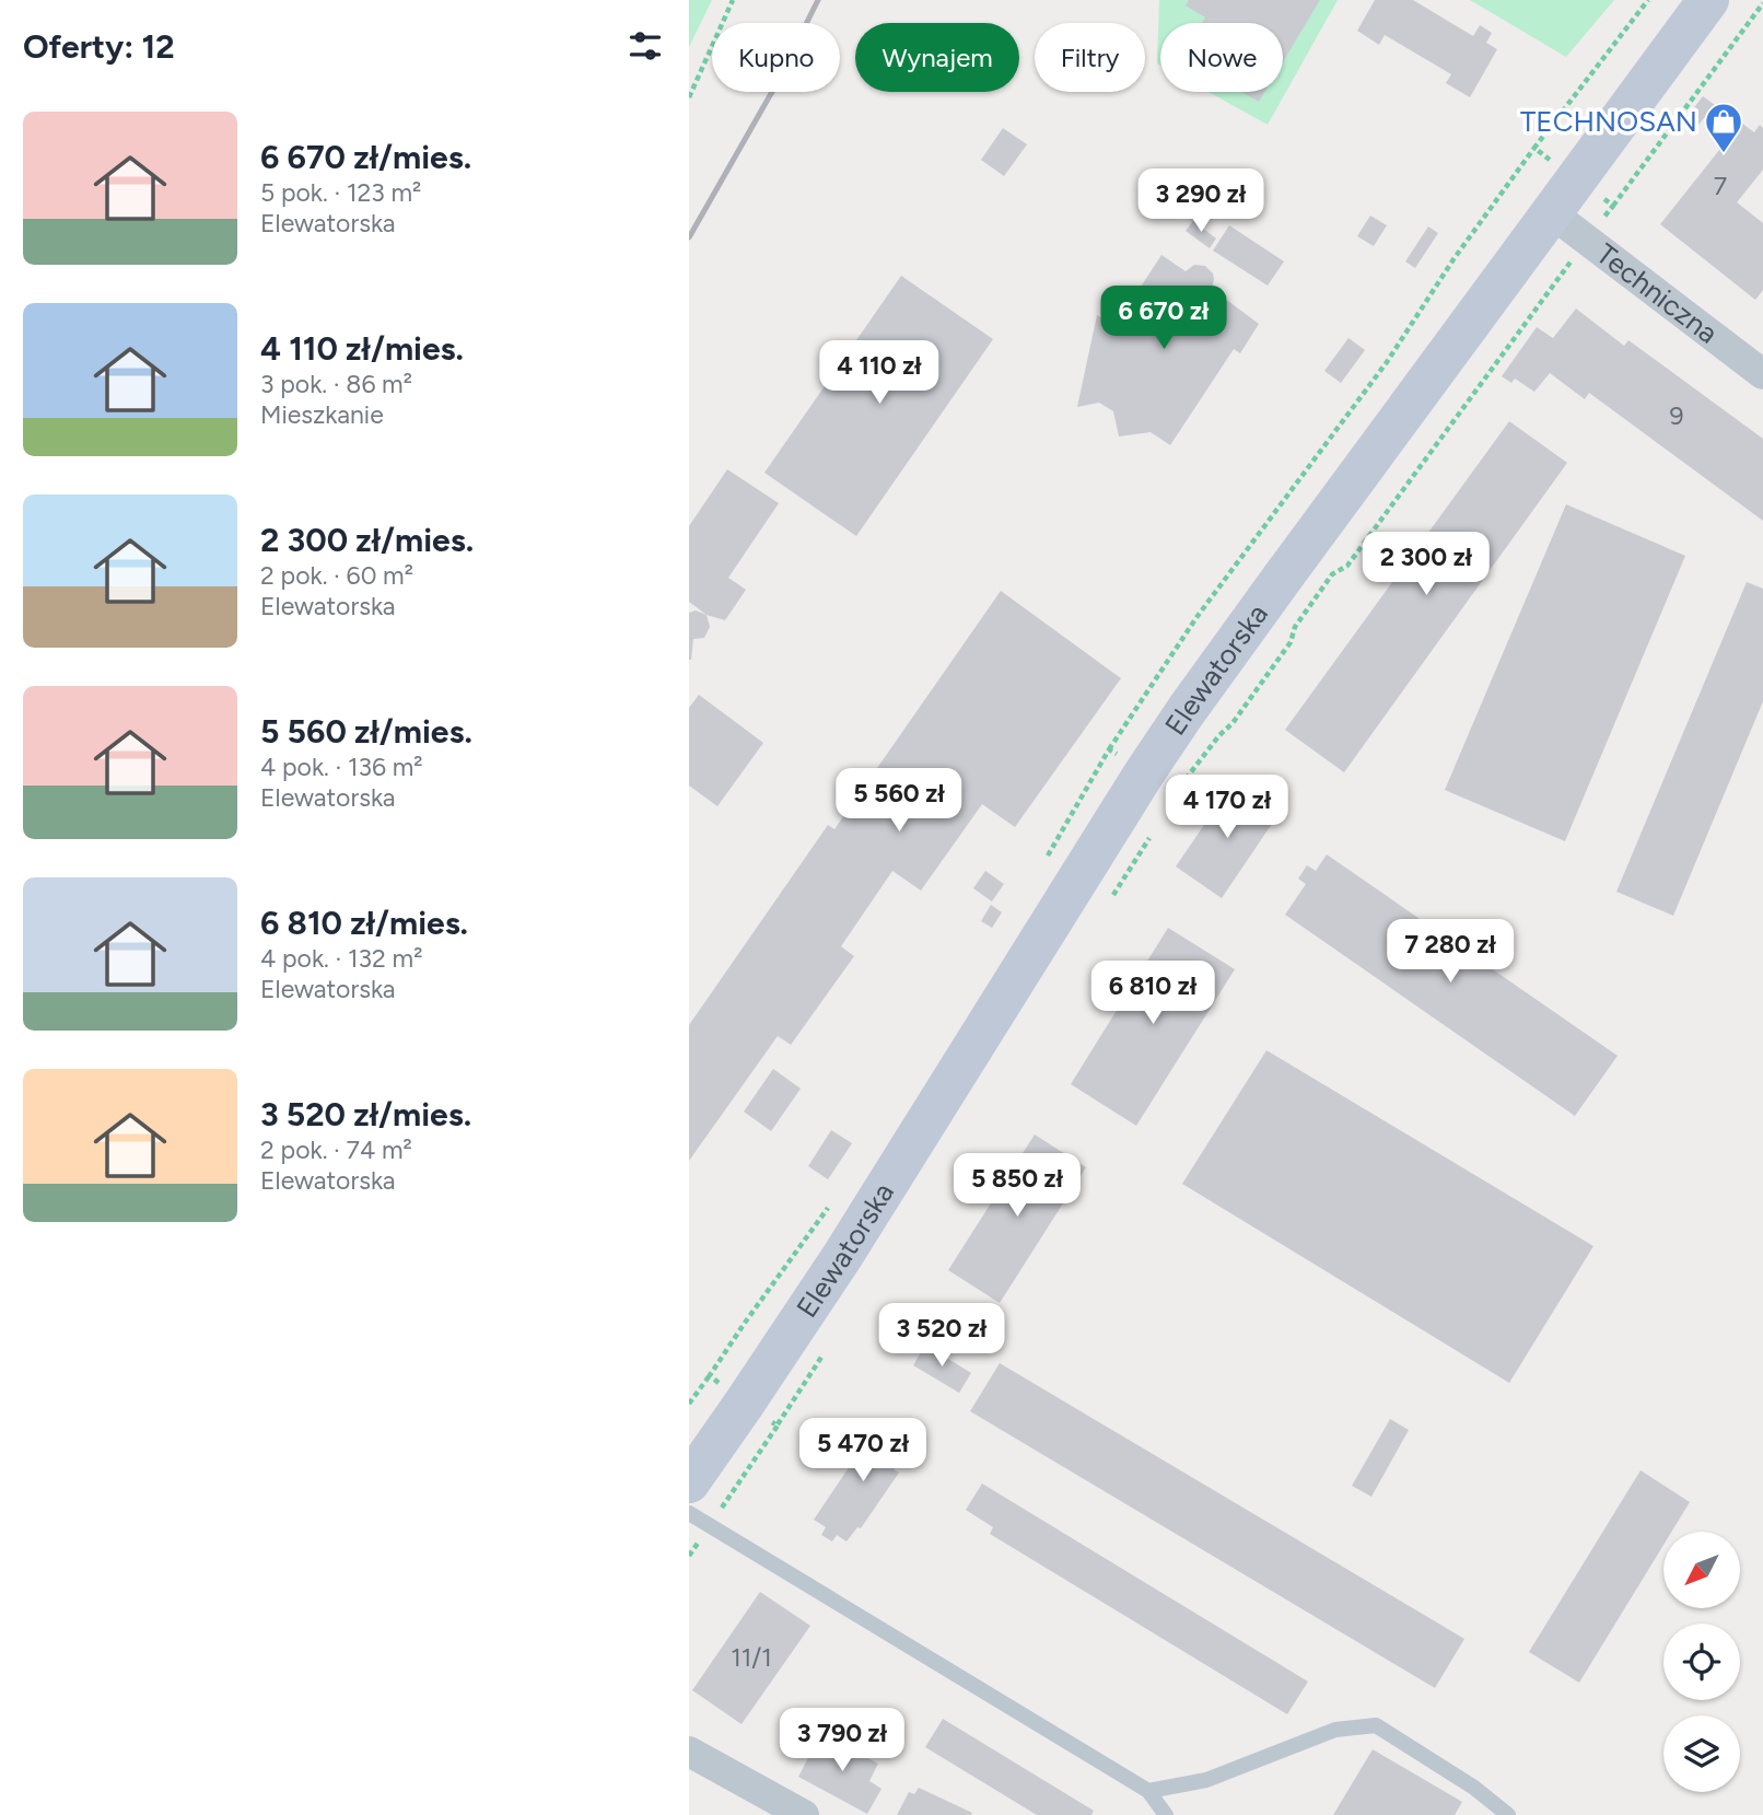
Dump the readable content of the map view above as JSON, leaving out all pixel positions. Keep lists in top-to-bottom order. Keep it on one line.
{"streets":{"street":["Techniczna","Elewatorska"]},"crossings":[["Techniczna","Elewatorska"]],"places":{"shop":["TECHNOSAN"]},"house_numbers":["7","9","11/1"],"north":"bottom left","page":{"heading":"Oferty: 12","chip":["Kupno","Wynajem","Filtry","Nowe"],"list":[{"name":"6 670 zł/mies.","note":"5 pok. · 123 m² · Elewatorska"},{"name":"4 110 zł/mies.","note":"3 pok. · 86 m² · Mieszkanie"},{"name":"2 300 zł/mies.","note":"2 pok. · 60 m² · Elewatorska"},{"name":"5 560 zł/mies.","note":"4 pok. · 136 m² · Elewatorska"},{"name":"6 810 zł/mies.","note":"4 pok. · 132 m² · Elewatorska"},{"name":"3 520 zł/mies.","note":"2 pok. · 74 m² · Elewatorska"}],"price":["3 290 zł","6 670 zł","4 110 zł","2 300 zł","5 560 zł","4 170 zł","7 280 zł","6 810 zł","5 850 zł","3 520 zł","5 470 zł","3 790 zł"]}}
